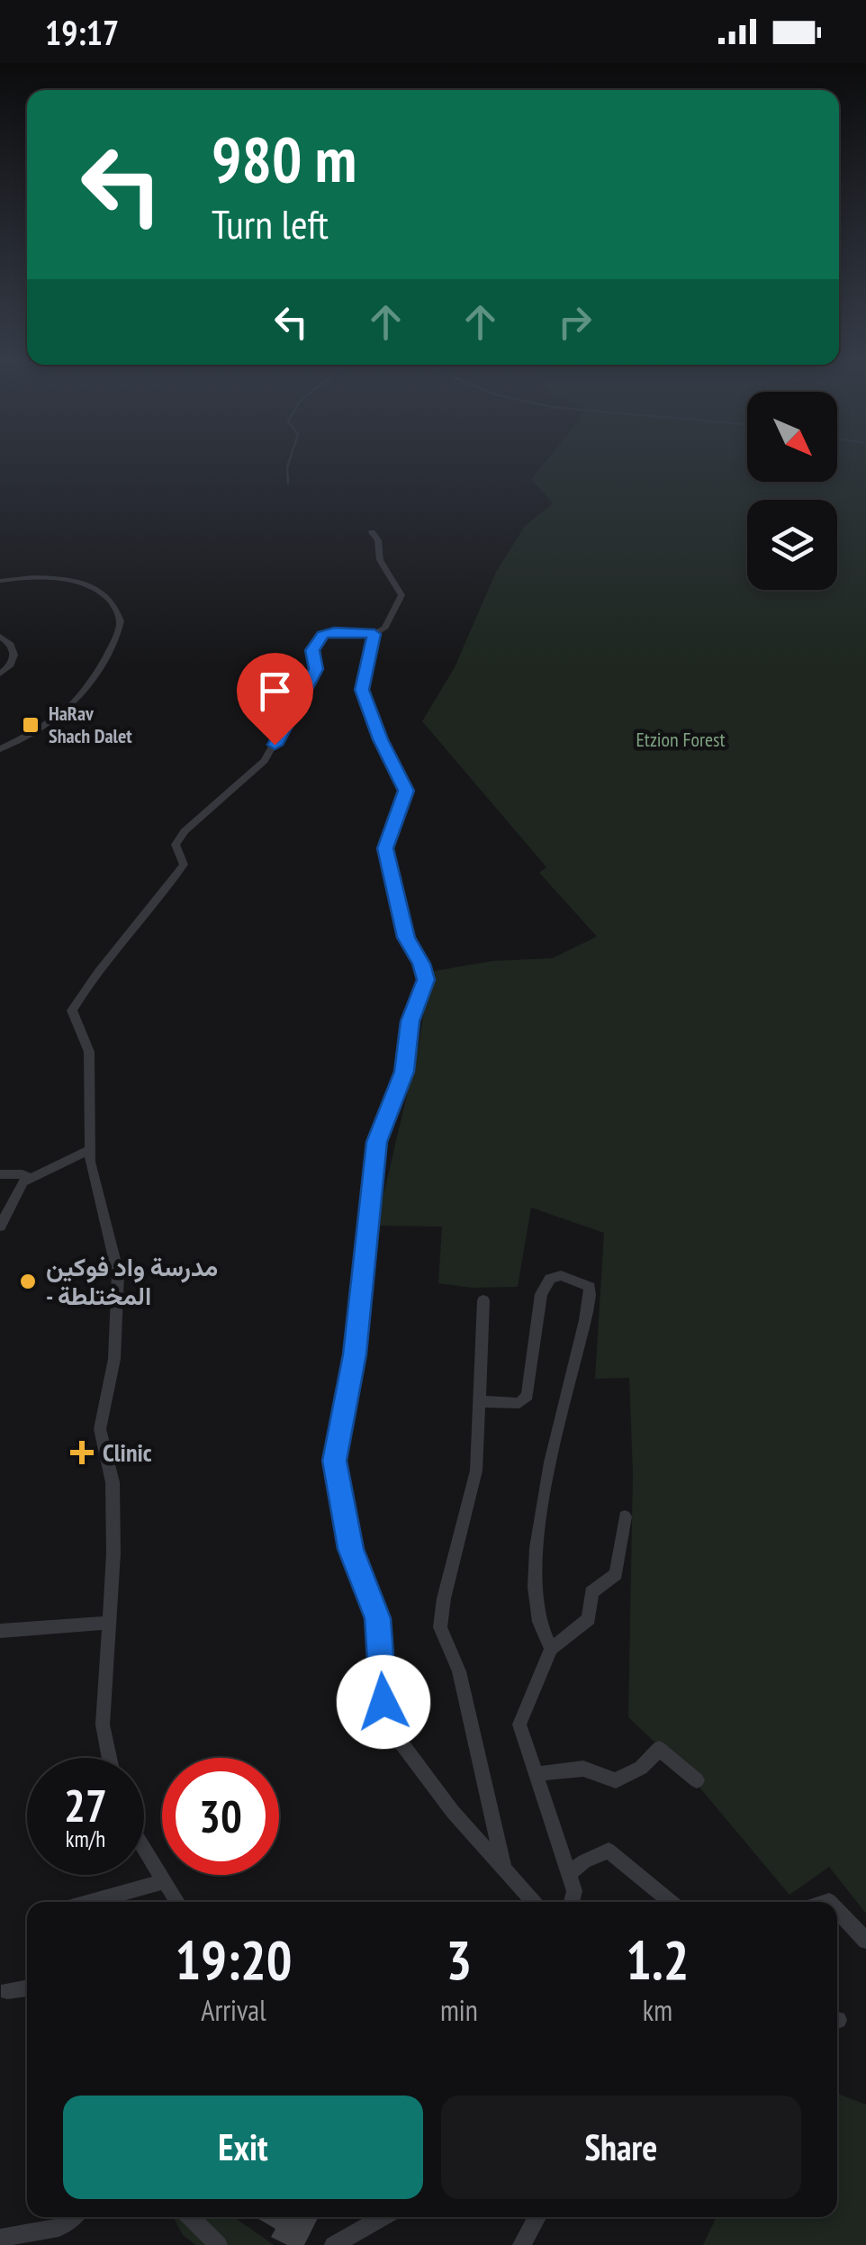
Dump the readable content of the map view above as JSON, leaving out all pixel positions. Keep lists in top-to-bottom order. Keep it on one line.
{"parks":["Etzion Forest"],"places":{"transit":["HaRav Shach Dalet"],"other":["مدرسة واد فوكين - المختلطة"],"health":["Clinic"]},"north":"bottom right","page":{"status":"19:17","turn":["980 m","Turn left"],"speed":"27 km/h","limit":"30","eta":["19:20","Arrival","3","min","1.2","km"],"buttons":["Exit","Share"]}}
